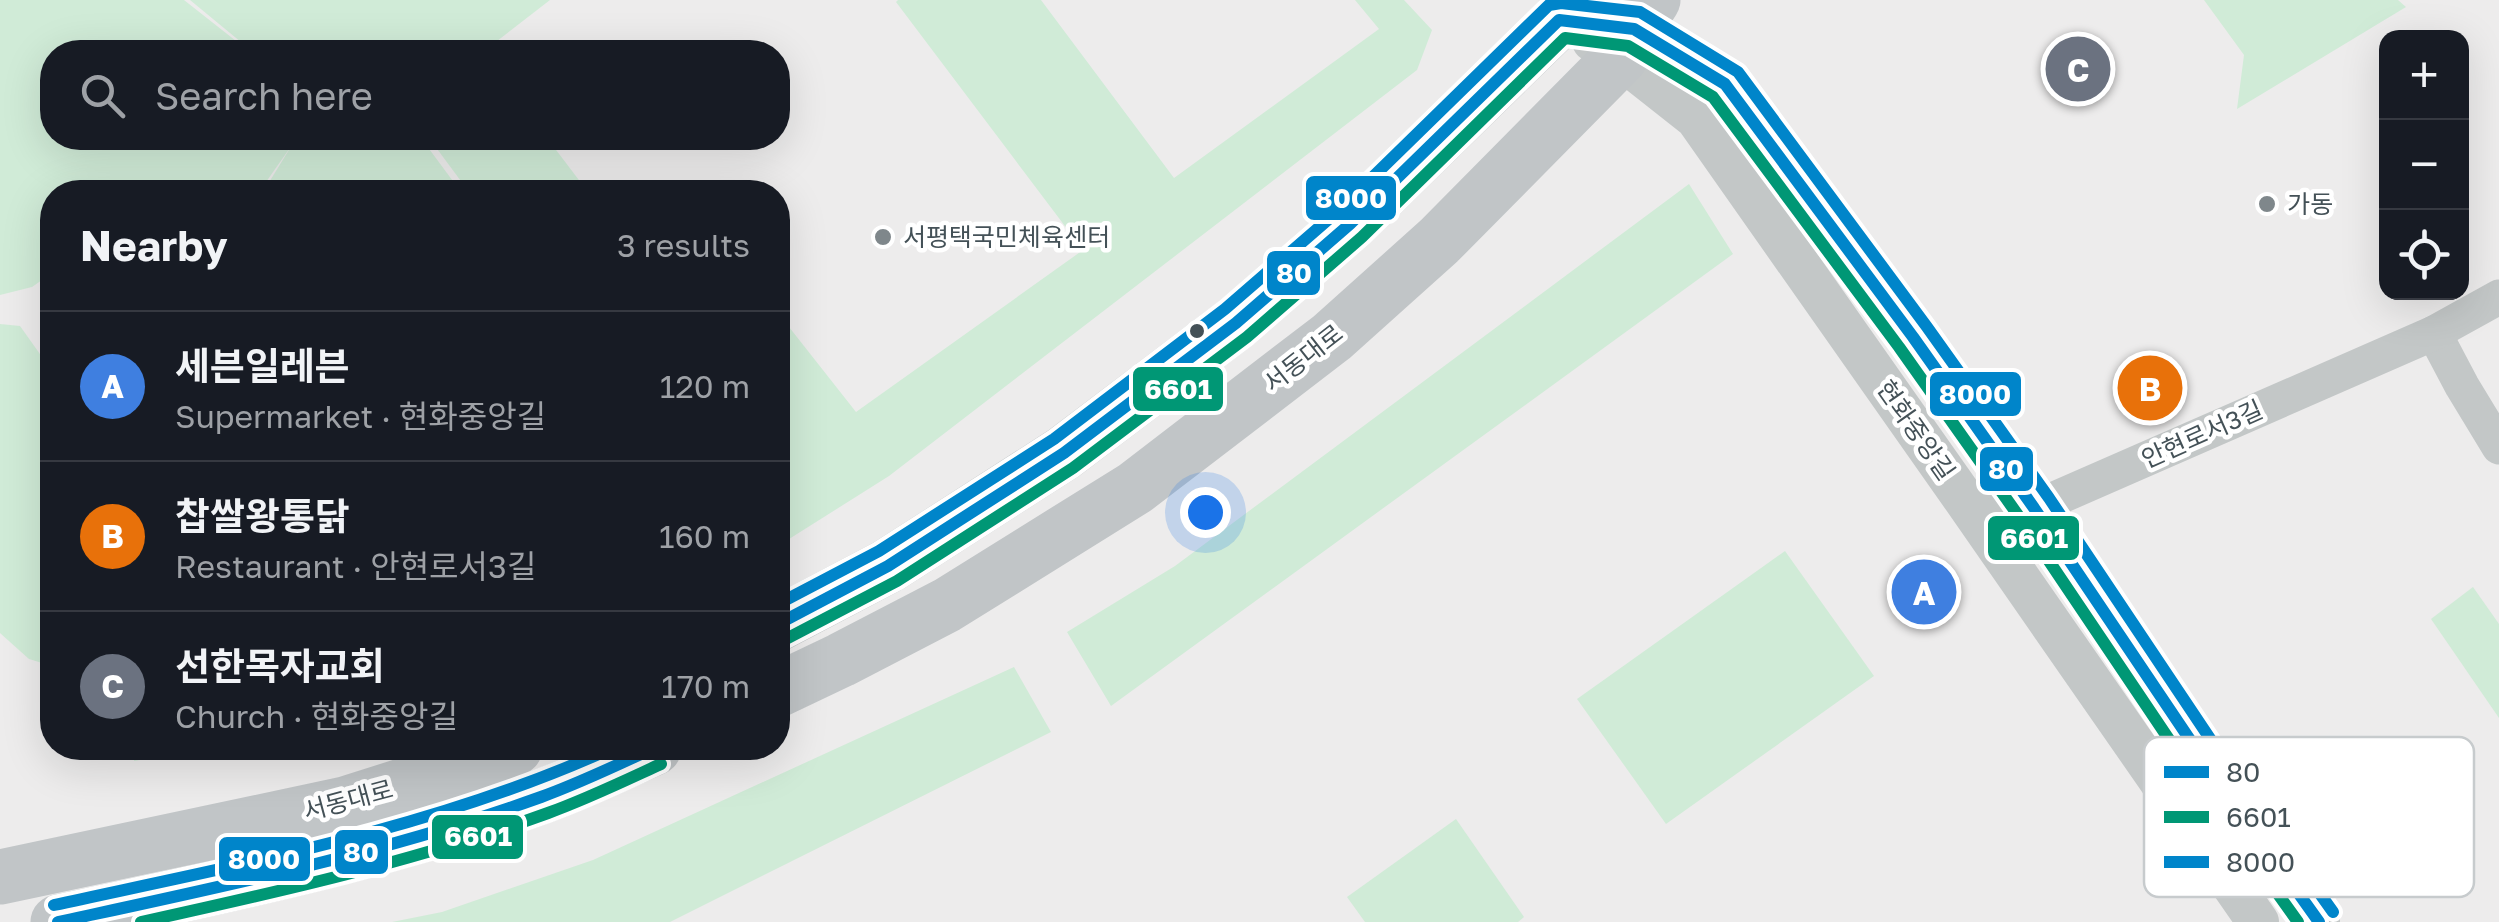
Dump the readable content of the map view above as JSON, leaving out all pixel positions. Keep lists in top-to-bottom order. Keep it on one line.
{"streets":{"main road":["서동대로"],"street":["현화중앙길","안현로서3길"]},"crossings":[["서동대로","현화중앙길"]],"places":["가동","서평택국민체육센터"],"lines":["transit line 8000","transit line 80","transit line 6601"],"legend":["80","6601","8000"],"page":{"map_buttons":["+","−"],"pins":["C","B","A"],"search":"Search here","heading":["Nearby","3 results"],"list":[{"mark":"A","name":"세븐일레븐","note":"Supermarket · 현화중앙길","value":"120 m"},{"mark":"B","name":"찹쌀왕통닭","note":"Restaurant · 안현로서3길","value":"160 m"},{"mark":"C","name":"선한목자교회","note":"Church · 현화중앙길","value":"170 m"}]}}
